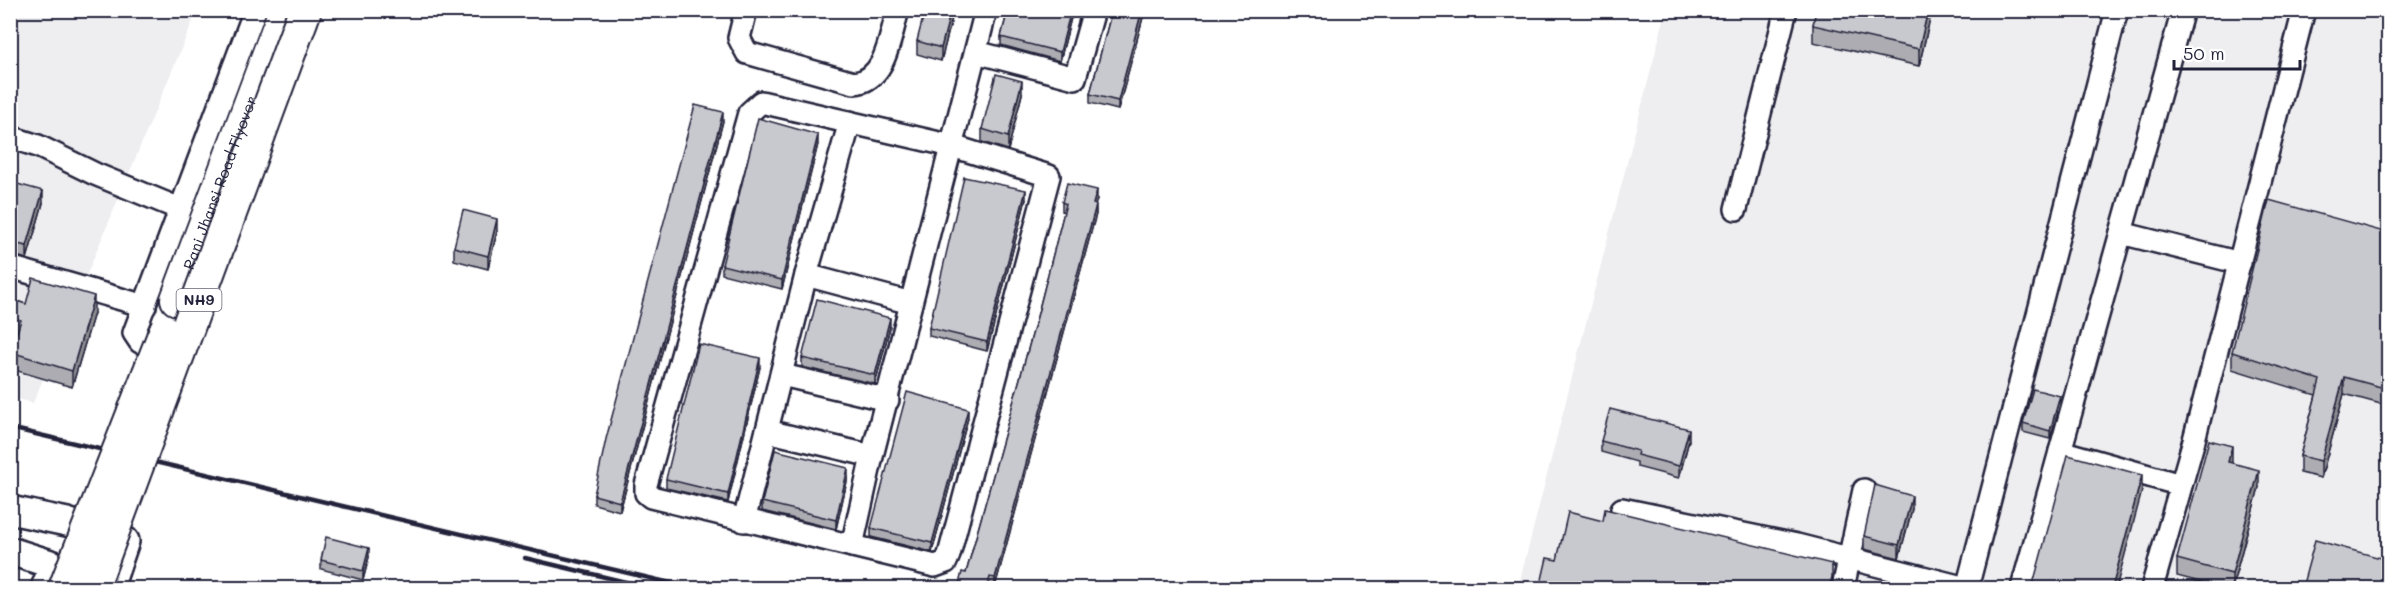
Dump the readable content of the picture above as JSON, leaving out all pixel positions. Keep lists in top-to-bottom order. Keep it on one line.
{"streets":{"highway":["Rani Jhansi Road Flyover","NH9"]},"scale_bar":"50 m"}
